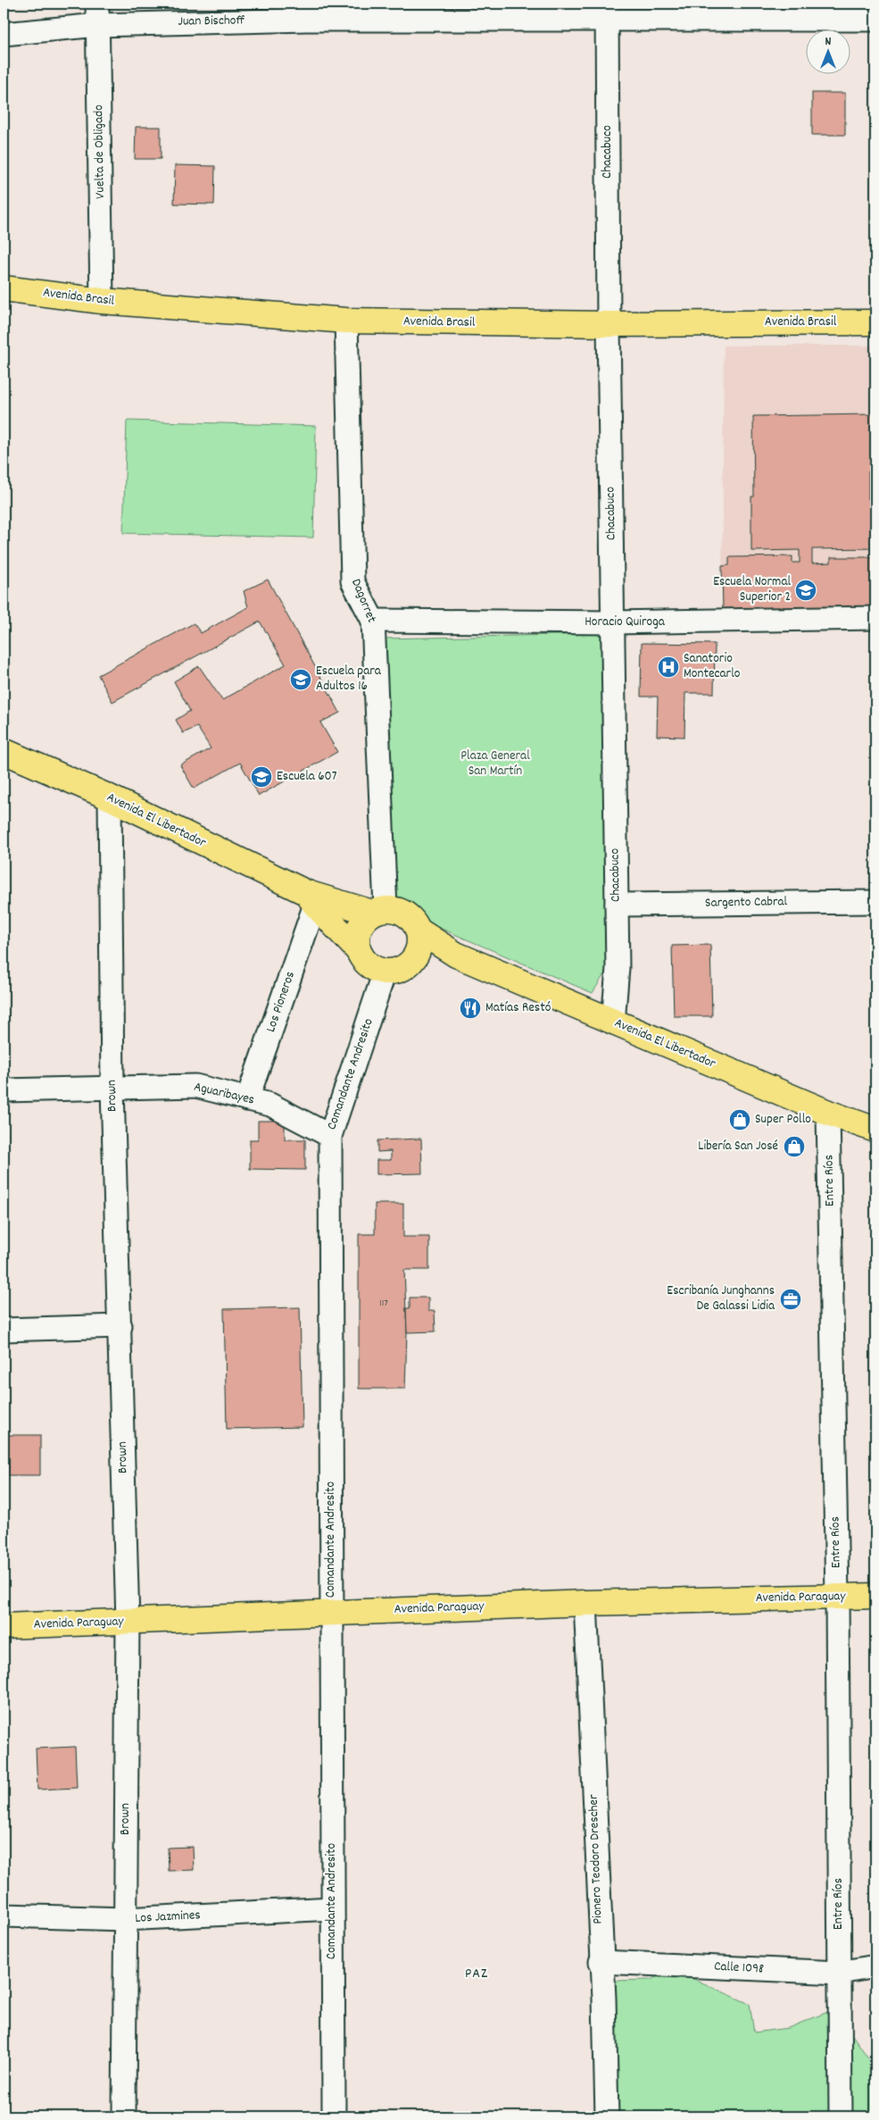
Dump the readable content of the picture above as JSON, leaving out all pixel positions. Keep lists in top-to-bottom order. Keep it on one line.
{"streets":{"main road":["Avenida Brasil","Avenida El Libertador","Avenida Paraguay"],"street":["Juan Bischoff","Vuelta de Obligado","Chacabuco","Dagorret","Horacio Quiroga","Sargento Cabral","Los Pioneros","Comandante Andresito","Aguaribayes","Brown","Entre Ríos","Pionero Teodoro Drescher","Los Jazmines","Calle 1098"]},"crossings":[["Juan Bischoff","Vuelta de Obligado"],["Juan Bischoff","Chacabuco"],["Vuelta de Obligado","Avenida Brasil"],["Chacabuco","Avenida Brasil"],["Chacabuco","Horacio Quiroga"],["Chacabuco","Avenida El Libertador"],["Chacabuco","Sargento Cabral"],["Avenida Brasil","Dagorret"],["Dagorret","Horacio Quiroga"],["Dagorret","Avenida El Libertador"],["Dagorret","Comandante Andresito"],["Avenida El Libertador","Los Pioneros"],["Avenida El Libertador","Comandante Andresito"],["Avenida El Libertador","Brown"],["Avenida El Libertador","Entre Ríos"],["Los Pioneros","Aguaribayes"],["Comandante Andresito","Aguaribayes"],["Comandante Andresito","Avenida Paraguay"],["Comandante Andresito","Los Jazmines"],["Aguaribayes","Brown"],["Brown","Avenida Paraguay"],["Brown","Los Jazmines"],["Entre Ríos","Avenida Paraguay"],["Entre Ríos","Calle 1098"],["Avenida Paraguay","Pionero Teodoro Drescher"],["Pionero Teodoro Drescher","Calle 1098"]],"districts":["PAZ"],"parks":["Plaza General San Martín"],"places":{"school or university":["Escuela Normal Superior 2","Escuela para Adultos 16","Escuela 607"],"hospital":["Sanatorio Montecarlo"],"restaurant":["Matías Restó"],"shop":["Super Pollo","Libería San José"],"office":["Escribanía Junghanns De Galassi Lidia"]},"house_numbers":["117"],"north":"top"}
